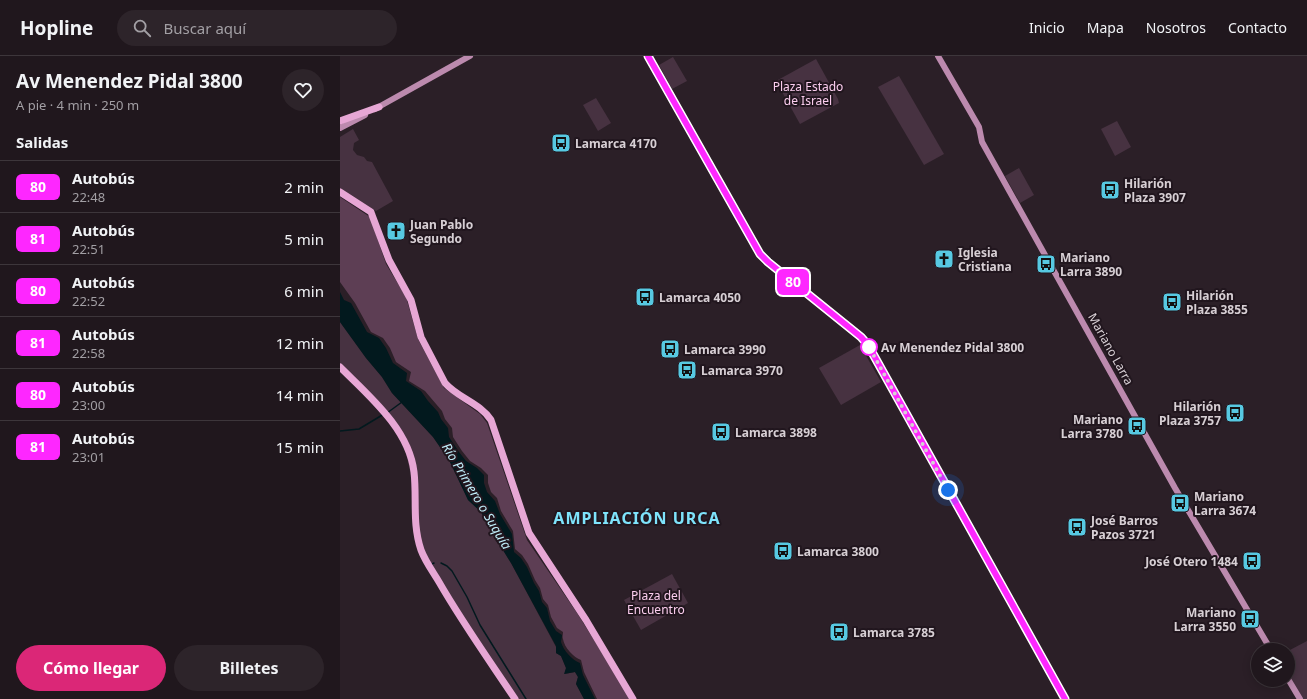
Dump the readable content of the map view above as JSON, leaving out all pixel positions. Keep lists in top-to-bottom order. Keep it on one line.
{"streets":{"main road":["Mariano Larra"]},"districts":["AMPLIACIÓN URCA"],"water":["Río Primero o Suquía"],"parks":["Plaza Estado de Israel","Plaza del Encuentro"],"places":{"bus stop":["Lamarca 4170","Hilarión Plaza 3907","Mariano Larra 3890","Lamarca 4050","Hilarión Plaza 3855","Lamarca 3990","Lamarca 3970","Hilarión Plaza 3757","Mariano Larra 3780","Lamarca 3898","Mariano Larra 3674","José Barros Pazos 3721","Lamarca 3800","José Otero 1484","Mariano Larra 3550","Lamarca 3785"],"church":["Juan Pablo Segundo","Iglesia Cristiana"],"other":["Av Menendez Pidal 3800"]},"lines":["bus line 80"],"page":{"header":"Hopline","search":"Buscar aquí","nav":["Inicio","Mapa","Nosotros","Contacto"],"heading":[["Av Menendez Pidal 3800","A pie · 4 min · 250 m"],"Salidas"],"on_map":"80","list":[{"mark":"80","name":"Autobús","note":"22:48","value":"2 min"},{"mark":"81","name":"Autobús","note":"22:51","value":"5 min"},{"mark":"80","name":"Autobús","note":"22:52","value":"6 min"},{"mark":"81","name":"Autobús","note":"22:58","value":"12 min"},{"mark":"80","name":"Autobús","note":"23:00","value":"14 min"},{"mark":"81","name":"Autobús","note":"23:01","value":"15 min"}],"buttons":["Cómo llegar","Billetes"]}}
